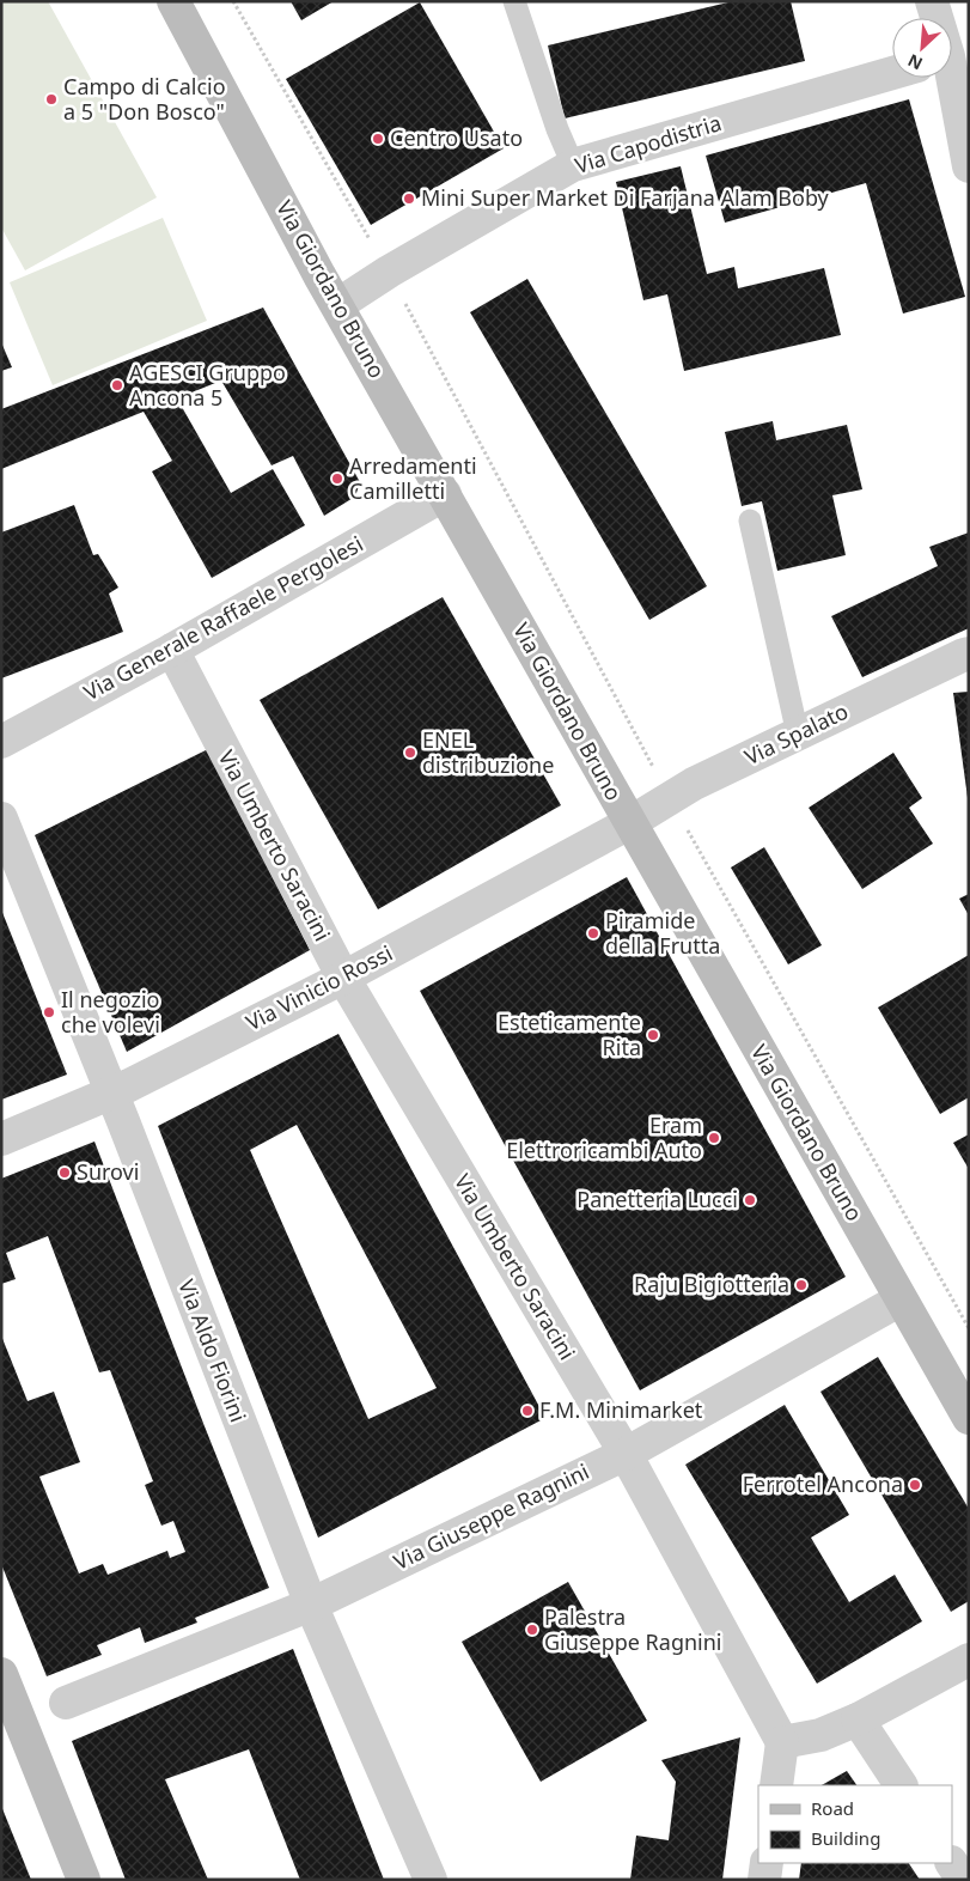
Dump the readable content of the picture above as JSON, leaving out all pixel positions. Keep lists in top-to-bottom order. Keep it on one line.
{"streets":{"main road":["Via Giordano Bruno"],"street":["Via Capodistria","Via Generale Raffaele Pergolesi","Via Spalato","Via Umberto Saracini","Via Vinicio Rossi","Via Aldo Fiorini","Via Giuseppe Ragnini"]},"crossings":[["Via Capodistria","Via Giordano Bruno"],["Via Giordano Bruno","Via Generale Raffaele Pergolesi"],["Via Giordano Bruno","Via Spalato"],["Via Giordano Bruno","Via Vinicio Rossi"],["Via Giordano Bruno","Via Giuseppe Ragnini"],["Via Generale Raffaele Pergolesi","Via Umberto Saracini"],["Via Spalato","Via Vinicio Rossi"],["Via Umberto Saracini","Via Vinicio Rossi"],["Via Umberto Saracini","Via Giuseppe Ragnini"],["Via Vinicio Rossi","Via Aldo Fiorini"],["Via Aldo Fiorini","Via Giuseppe Ragnini"]],"places":["Campo di Calcio a 5 \"Don Bosco\"","Centro Usato","Mini Super Market Di Farjana Alam Boby","AGESCI Gruppo Ancona 5","Arredamenti Camilletti","ENEL distribuzione","Piramide della Frutta","Il negozio che volevi","Esteticamente Rita","Eram Elettroricambi Auto","Surovi","Panetteria Lucci","Raju Bigiotteria","F.M. Minimarket","Ferrotel Ancona","Palestra Giuseppe Ragnini"],"legend":["Road","Building"],"north":"bottom left"}
